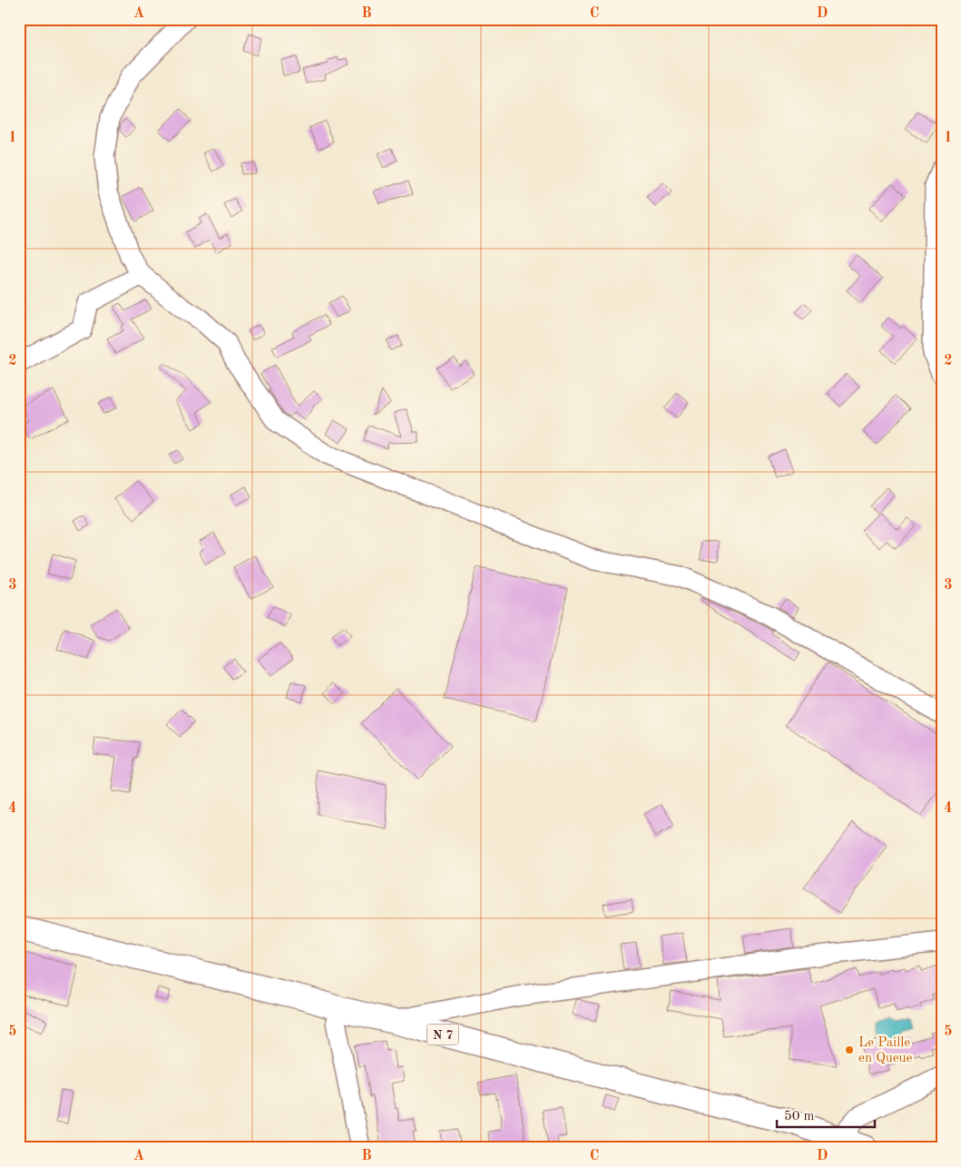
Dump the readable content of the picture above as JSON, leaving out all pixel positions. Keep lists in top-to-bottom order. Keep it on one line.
{"streets":{"main road":["N 7"]},"places":["Le Paille en Queue"],"scale_bar":"50 m","grid":{"columns":["A","B","C","D"],"rows":["1","2","3","4","5"]}}
